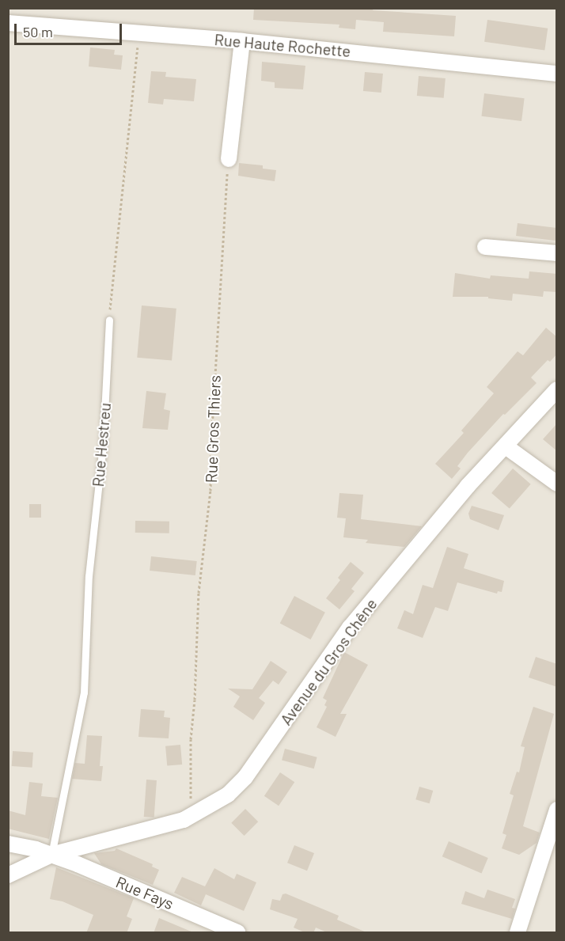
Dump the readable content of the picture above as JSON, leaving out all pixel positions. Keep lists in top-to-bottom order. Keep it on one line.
{"streets":{"street":["Rue Haute Rochette","Avenue du Gros Chêne","Rue Fays"],"lane":["Rue Hestreu"],"path":["Rue Gros Thiers"]},"crossings":[["Rue Gros Thiers","Avenue du Gros Chêne"],["Rue Hestreu","Avenue du Gros Chêne"],["Rue Hestreu","Rue Fays"],["Avenue du Gros Chêne","Rue Fays"]],"scale_bar":"50 m"}
